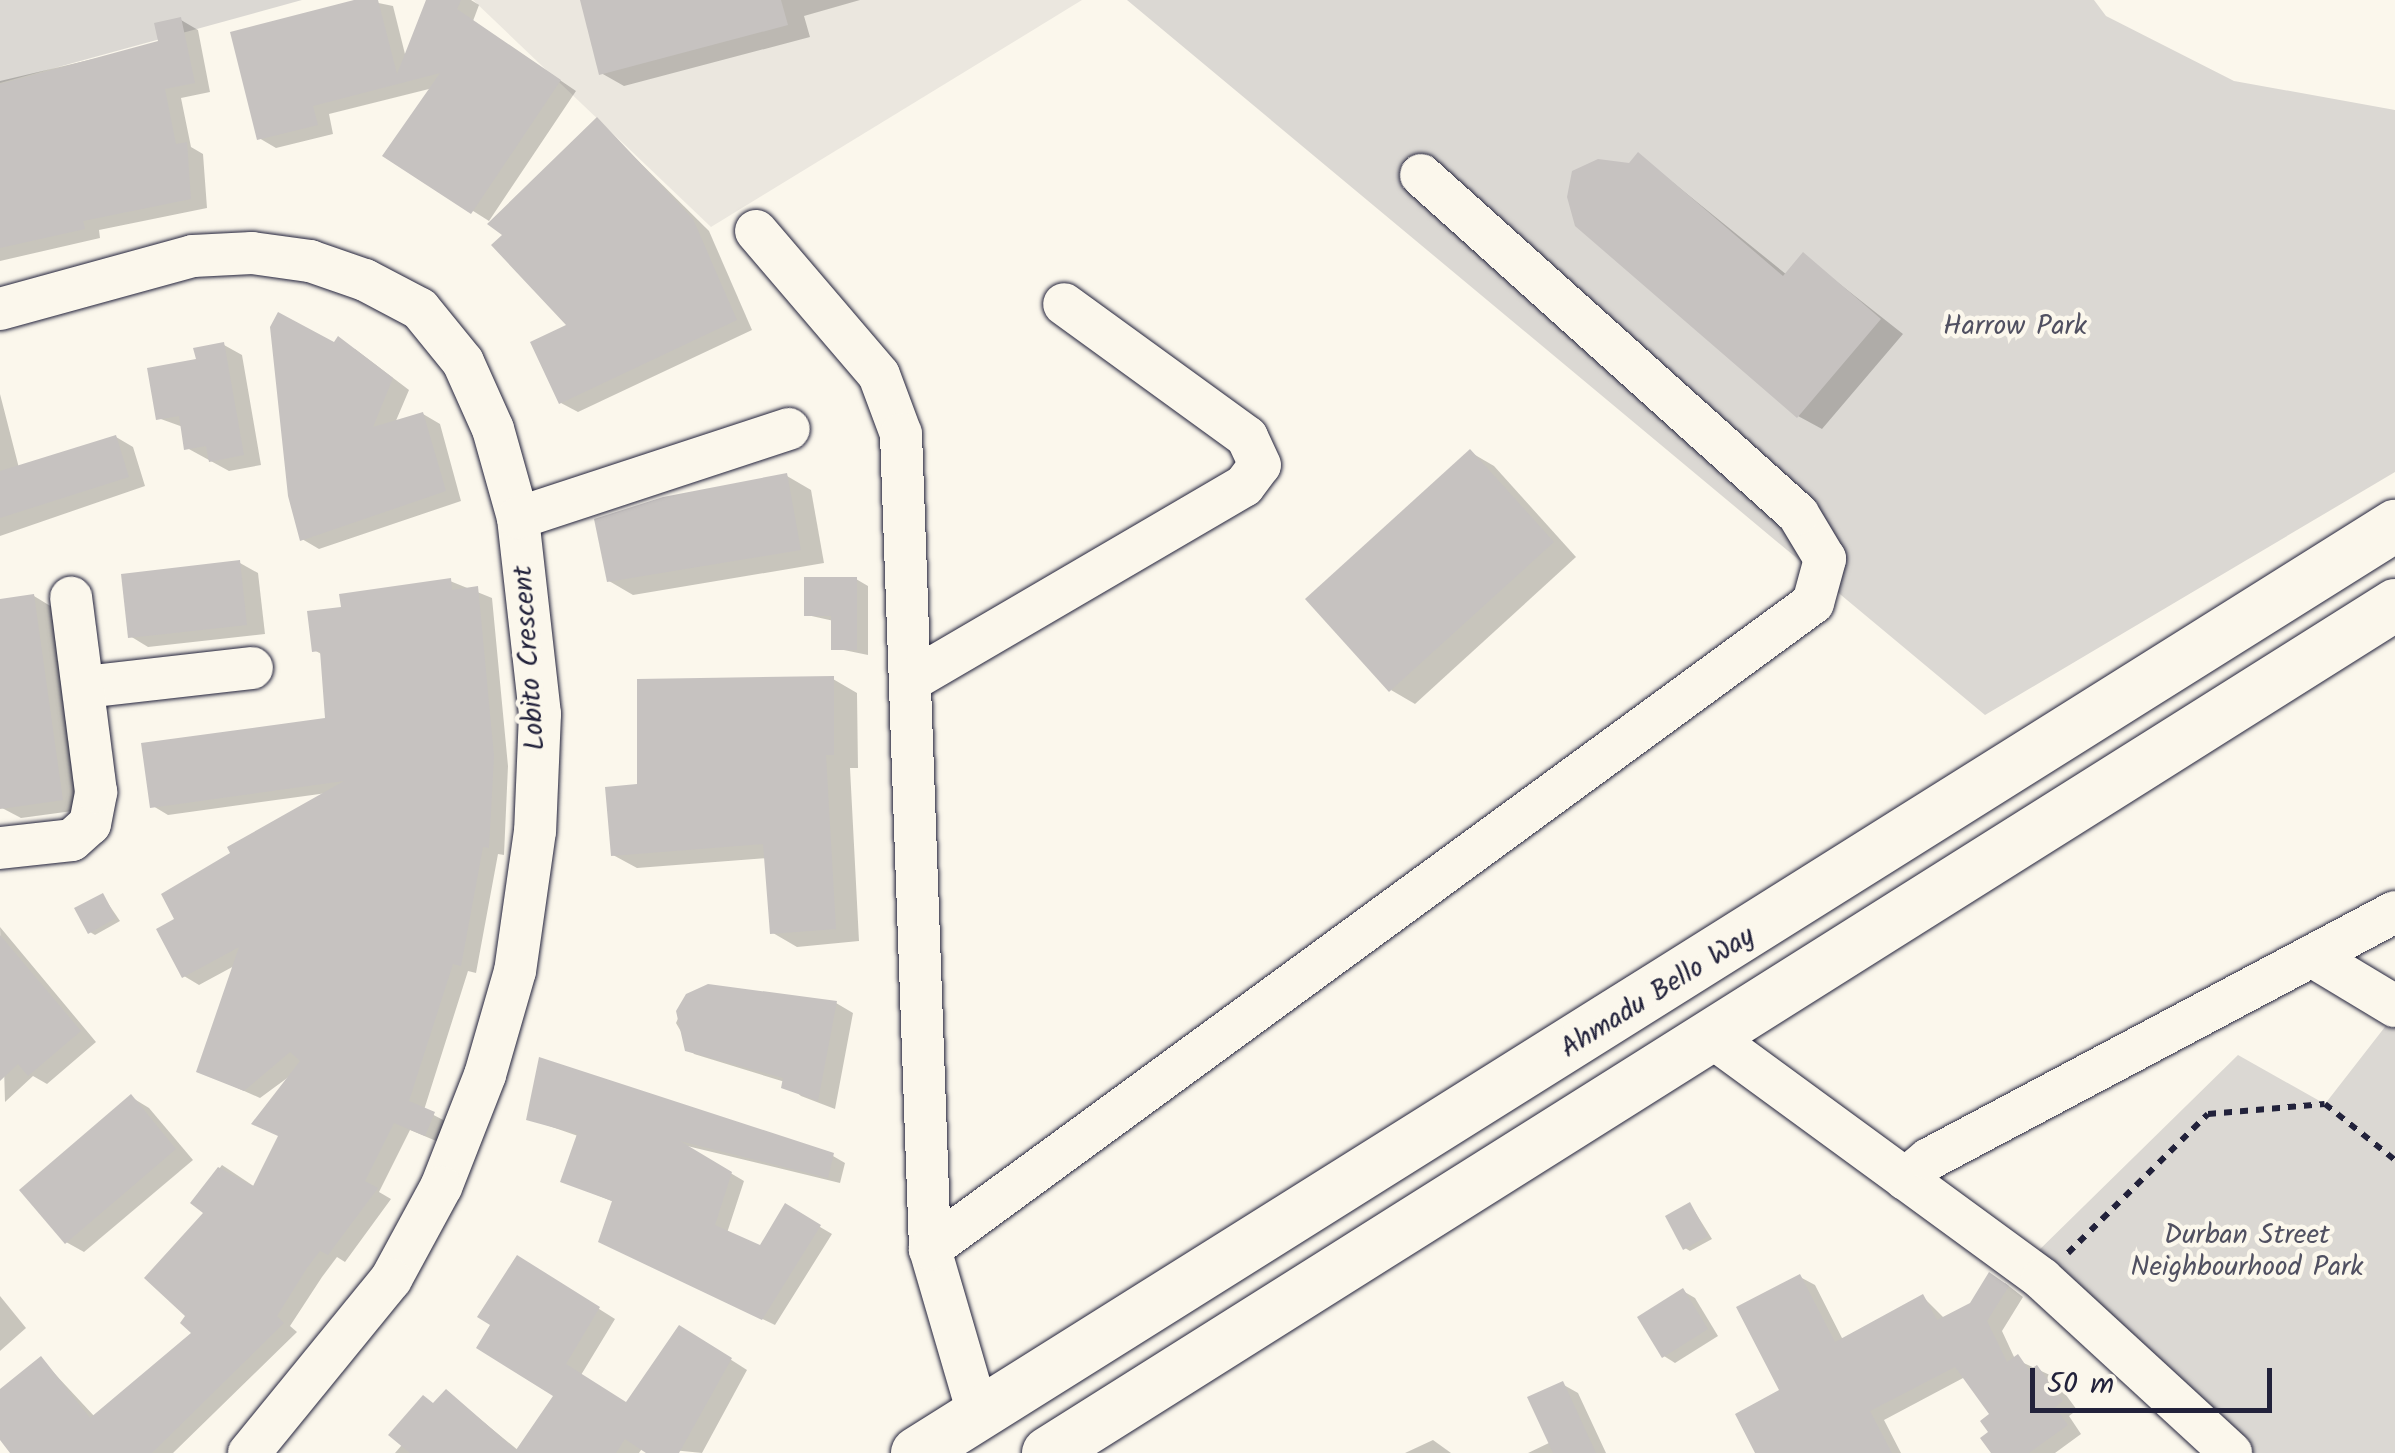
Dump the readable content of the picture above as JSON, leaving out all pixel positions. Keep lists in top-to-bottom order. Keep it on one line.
{"streets":{"main road":["Ahmadu Bello Way"],"street":["Lobito Crescent"]},"parks":["Harrow Park","Durban Street Neighbourhood Park"],"scale_bar":"50 m"}
